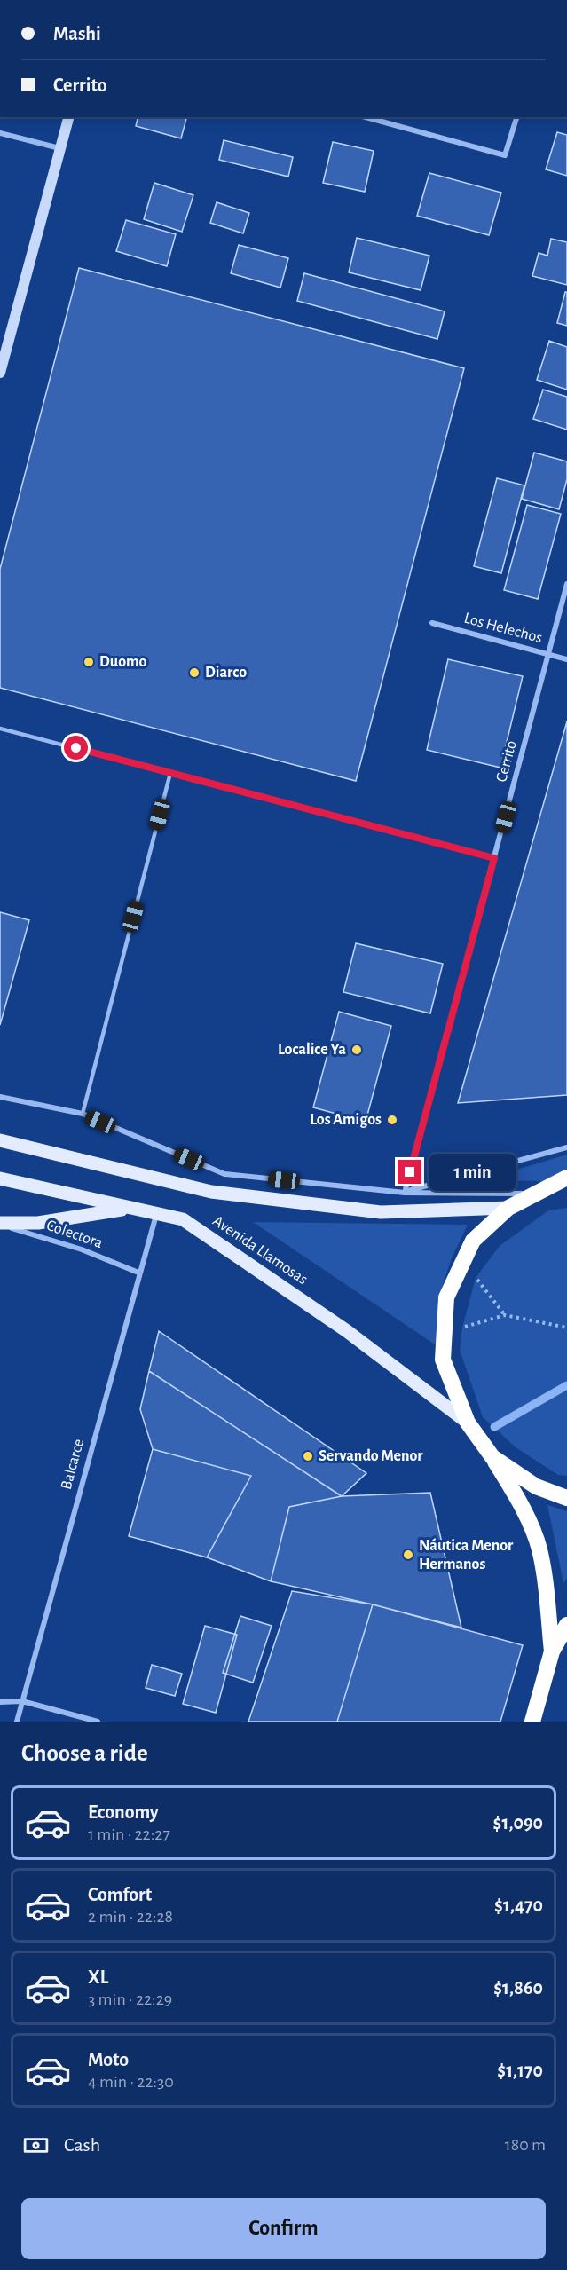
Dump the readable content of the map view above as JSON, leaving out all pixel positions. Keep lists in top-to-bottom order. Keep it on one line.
{"streets":{"main road":["Avenida Llamosas"],"street":["Los Helechos","Cerrito","Colectora","Balcarce"]},"crossings":[["Los Helechos","Cerrito"],["Colectora","Balcarce"],["Avenida Llamosas","Balcarce"]],"places":["Duomo","Diarco","Localice Ya","Los Amigos","Servando Menor","Náutica Menor Hermanos"],"page":{"banner":["Mashi","Cerrito"],"bubble":"1 min","heading":"Choose a ride","list":[{"name":"Economy","note":"1 min · 22:27","value":"$1,090"},{"name":"Comfort","note":"2 min · 22:28","value":"$1,470"},{"name":"XL","note":"3 min · 22:29","value":"$1,860"},{"name":"Moto","note":"4 min · 22:30","value":"$1,170"}],"pay":["Cash","180 m"],"buttons":"Confirm"}}
